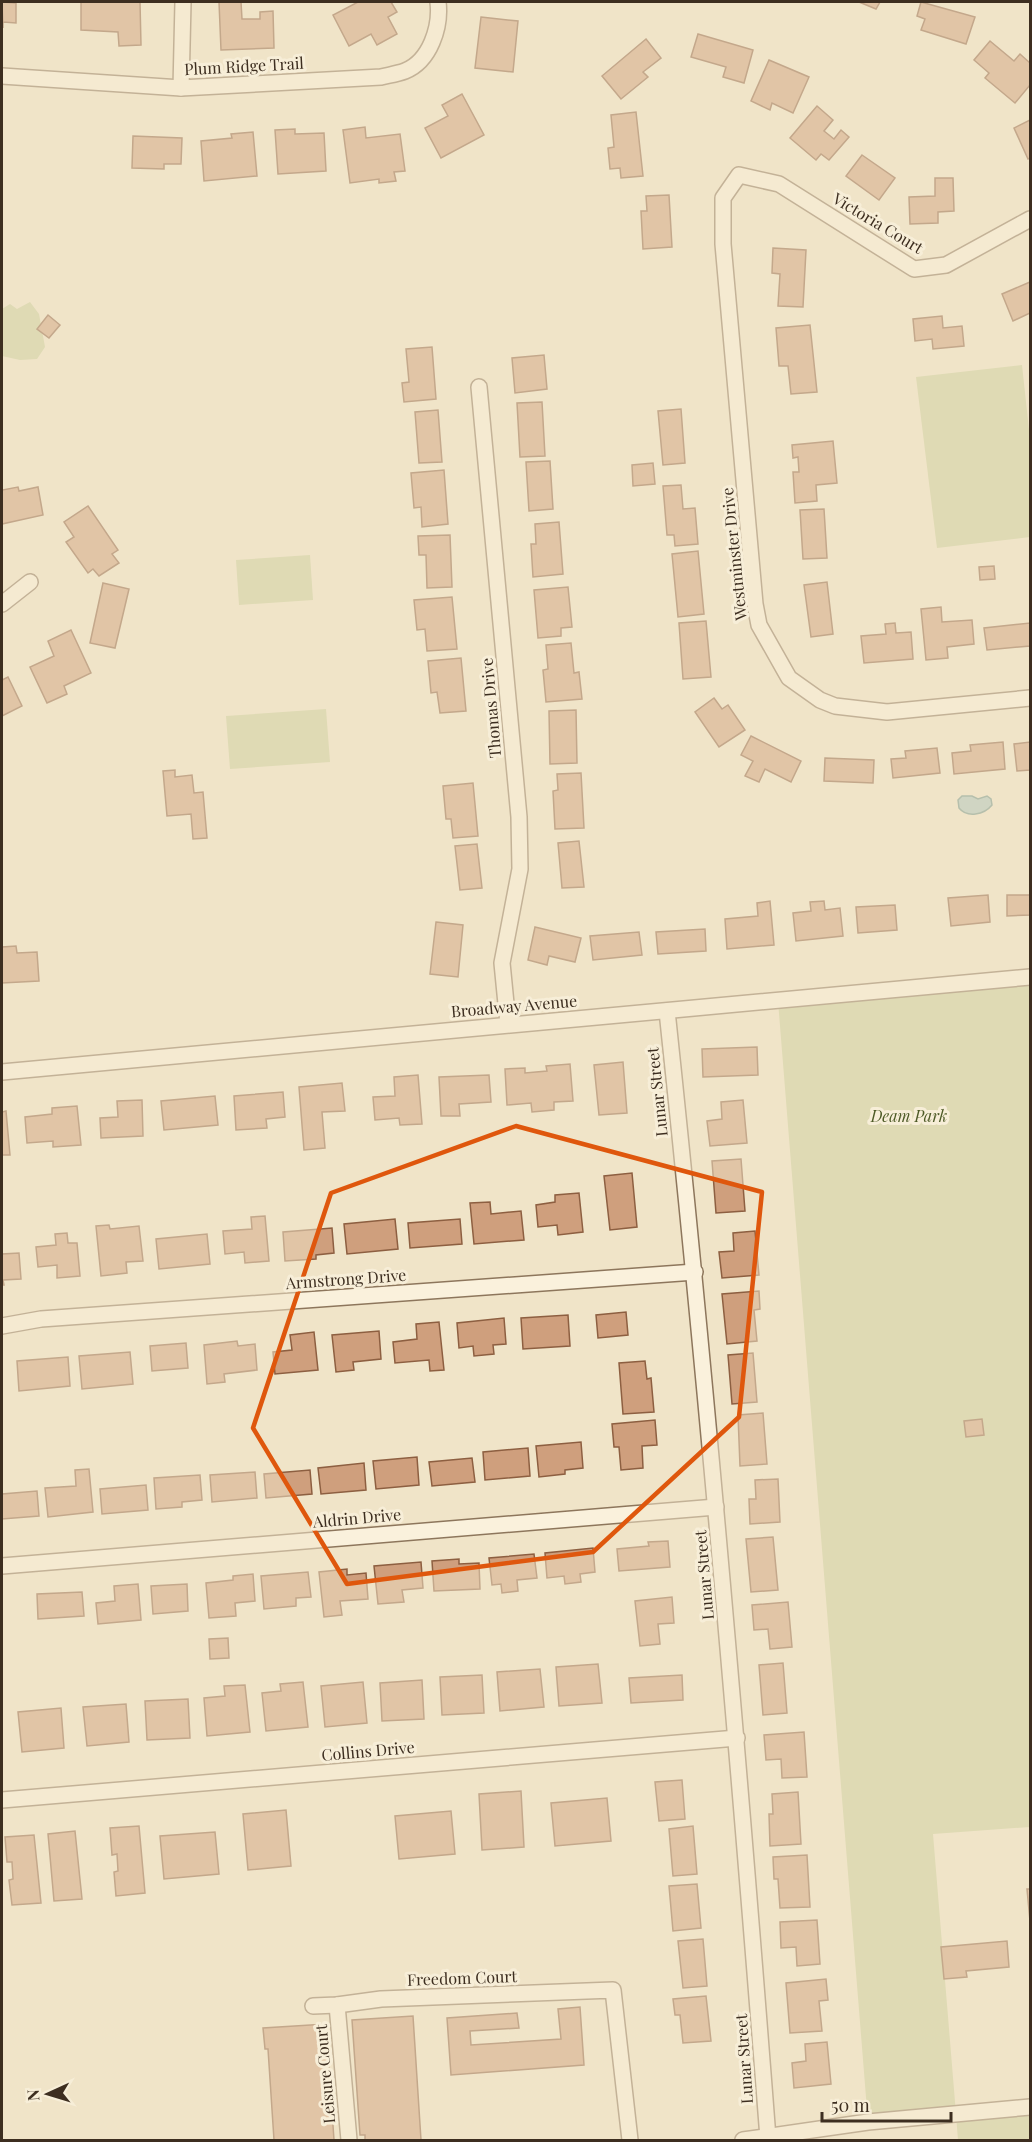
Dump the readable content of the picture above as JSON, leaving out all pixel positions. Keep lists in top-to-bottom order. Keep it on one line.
{"streets":{"street":["Plum Ridge Trail","Victoria Court","Westminster Drive","Thomas Drive","Broadway Avenue","Lunar Street","Armstrong Drive","Aldrin Drive","Collins Drive","Freedom Court","Leisure Court"]},"crossings":[["Victoria Court","Westminster Drive"],["Thomas Drive","Broadway Avenue"],["Broadway Avenue","Lunar Street"],["Lunar Street","Armstrong Drive"],["Lunar Street","Aldrin Drive"],["Lunar Street","Collins Drive"],["Freedom Court","Leisure Court"]],"parks":["Deam Park"],"scale_bar":"50 m","north":"left"}
